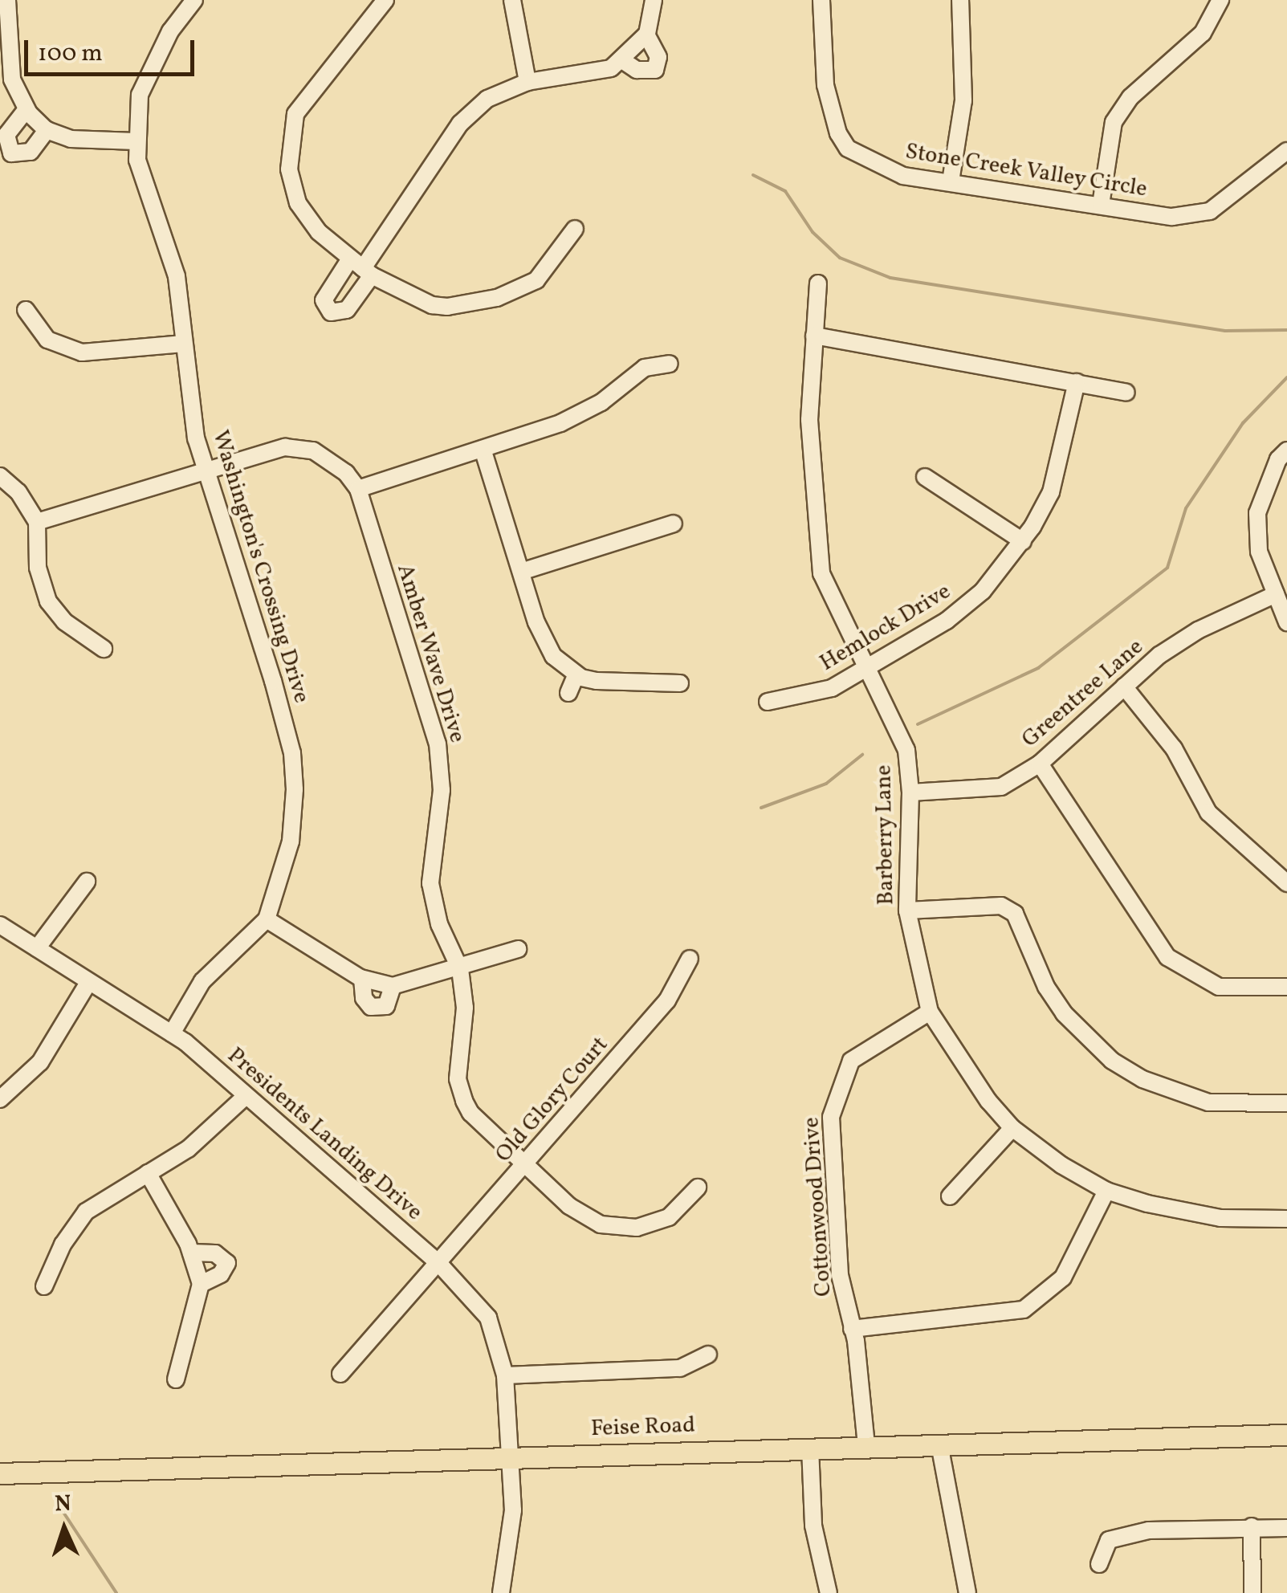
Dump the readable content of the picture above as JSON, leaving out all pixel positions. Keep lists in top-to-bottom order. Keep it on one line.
{"streets":{"main road":["Feise Road"],"street":["Stone Creek Valley Circle","Washington's Crossing Drive","Hemlock Drive","Amber Wave Drive","Greentree Lane","Barberry Lane","Old Glory Court","Presidents Landing Drive","Cottonwood Drive"]},"crossings":[["Washington's Crossing Drive","Amber Wave Drive"],["Washington's Crossing Drive","Presidents Landing Drive"],["Hemlock Drive","Barberry Lane"],["Amber Wave Drive","Old Glory Court"],["Greentree Lane","Barberry Lane"],["Barberry Lane","Cottonwood Drive"],["Old Glory Court","Presidents Landing Drive"],["Presidents Landing Drive","Feise Road"],["Cottonwood Drive","Feise Road"]],"scale_bar":"100 m","north":"top"}
